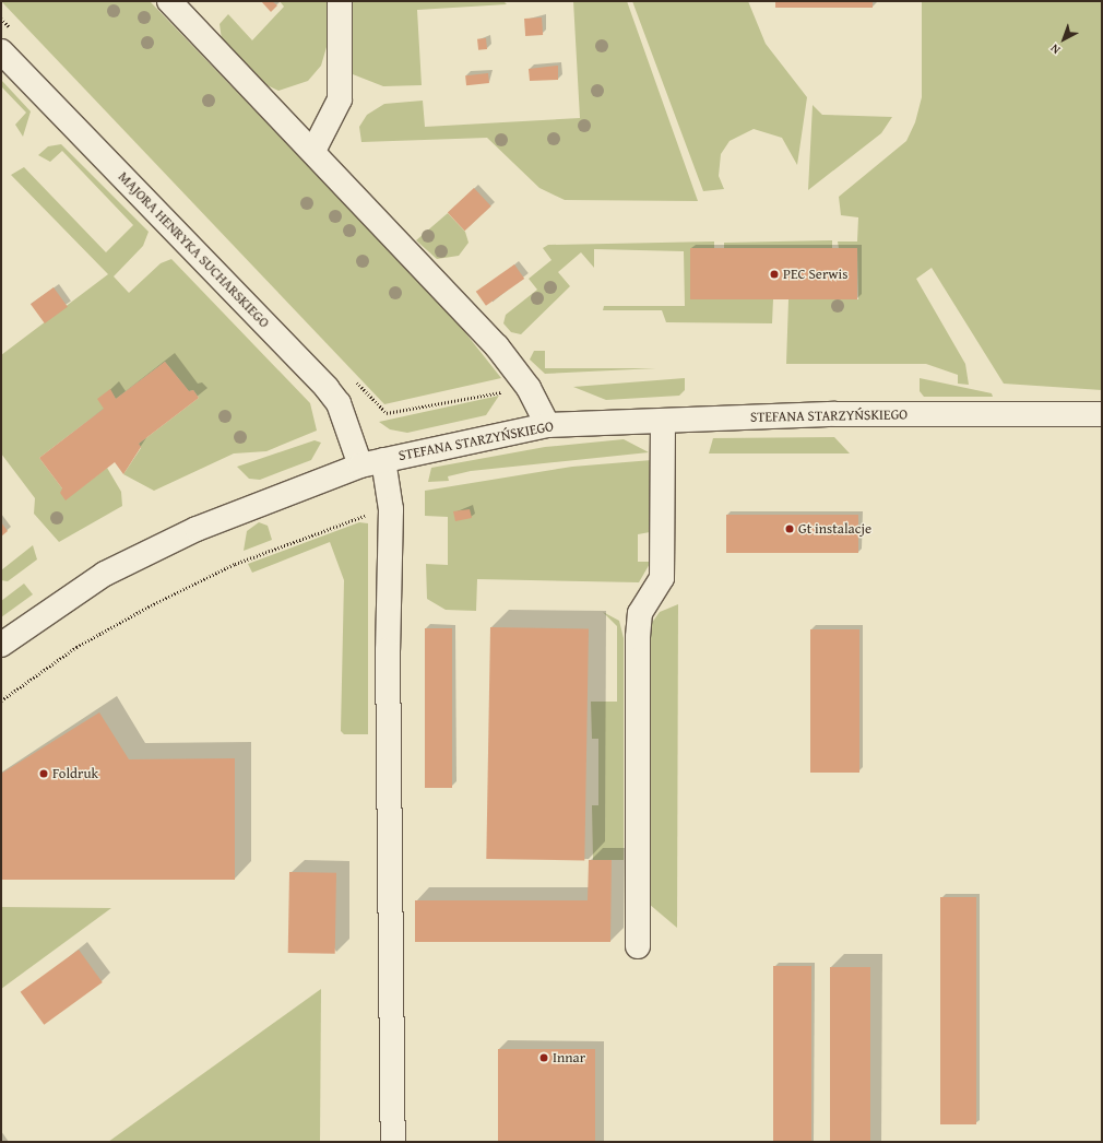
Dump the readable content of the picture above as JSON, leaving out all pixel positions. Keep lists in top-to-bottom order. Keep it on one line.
{"streets":{"street":["MAJORA HENRYKA SUCHARSKIEGO","STEFANA STARZYŃSKIEGO"]},"crossings":[["MAJORA HENRYKA SUCHARSKIEGO","STEFANA STARZYŃSKIEGO"]],"places":["PEC Serwis","Gt instalacje","Foldruk","Innar"],"north":"bottom left"}
